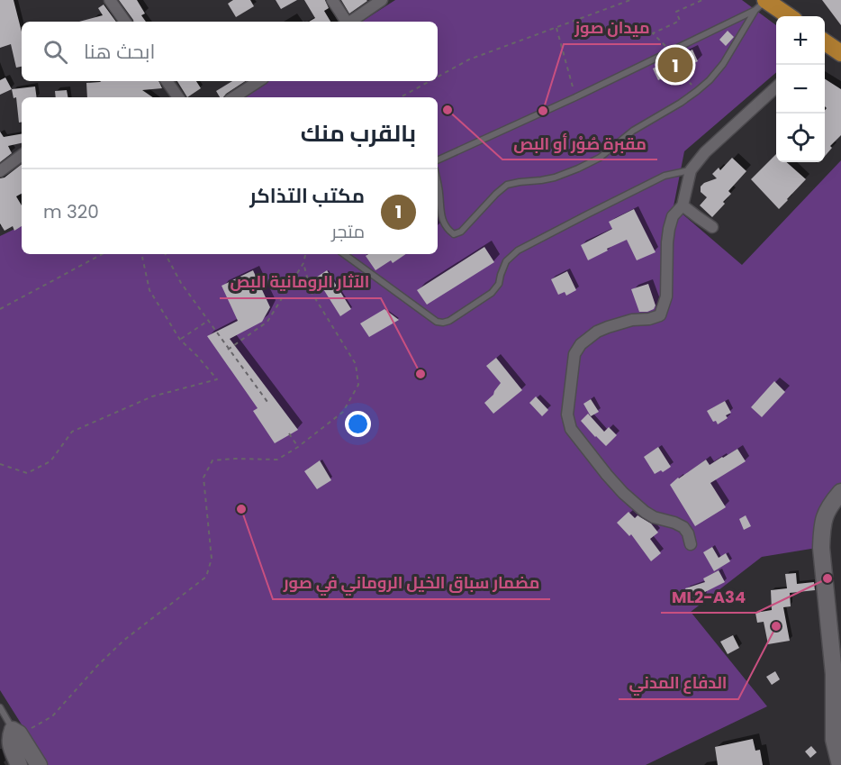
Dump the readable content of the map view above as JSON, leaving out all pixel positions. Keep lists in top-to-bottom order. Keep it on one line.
{"places":["مقبرة صُوْر أو البص","ميدان صوز","الآثار الرومانية البص","مضمار سباق الخيل الروماني في صور","ML2-A34","الدفاع المدني"],"page":{"map_buttons":["+","−"],"search":"ابحث هنا","pins":"1","heading":"بالقرب منك","list":[{"mark":"1","name":"مكتب التذاكر","note":"متجر","value":"320 m"}]}}
